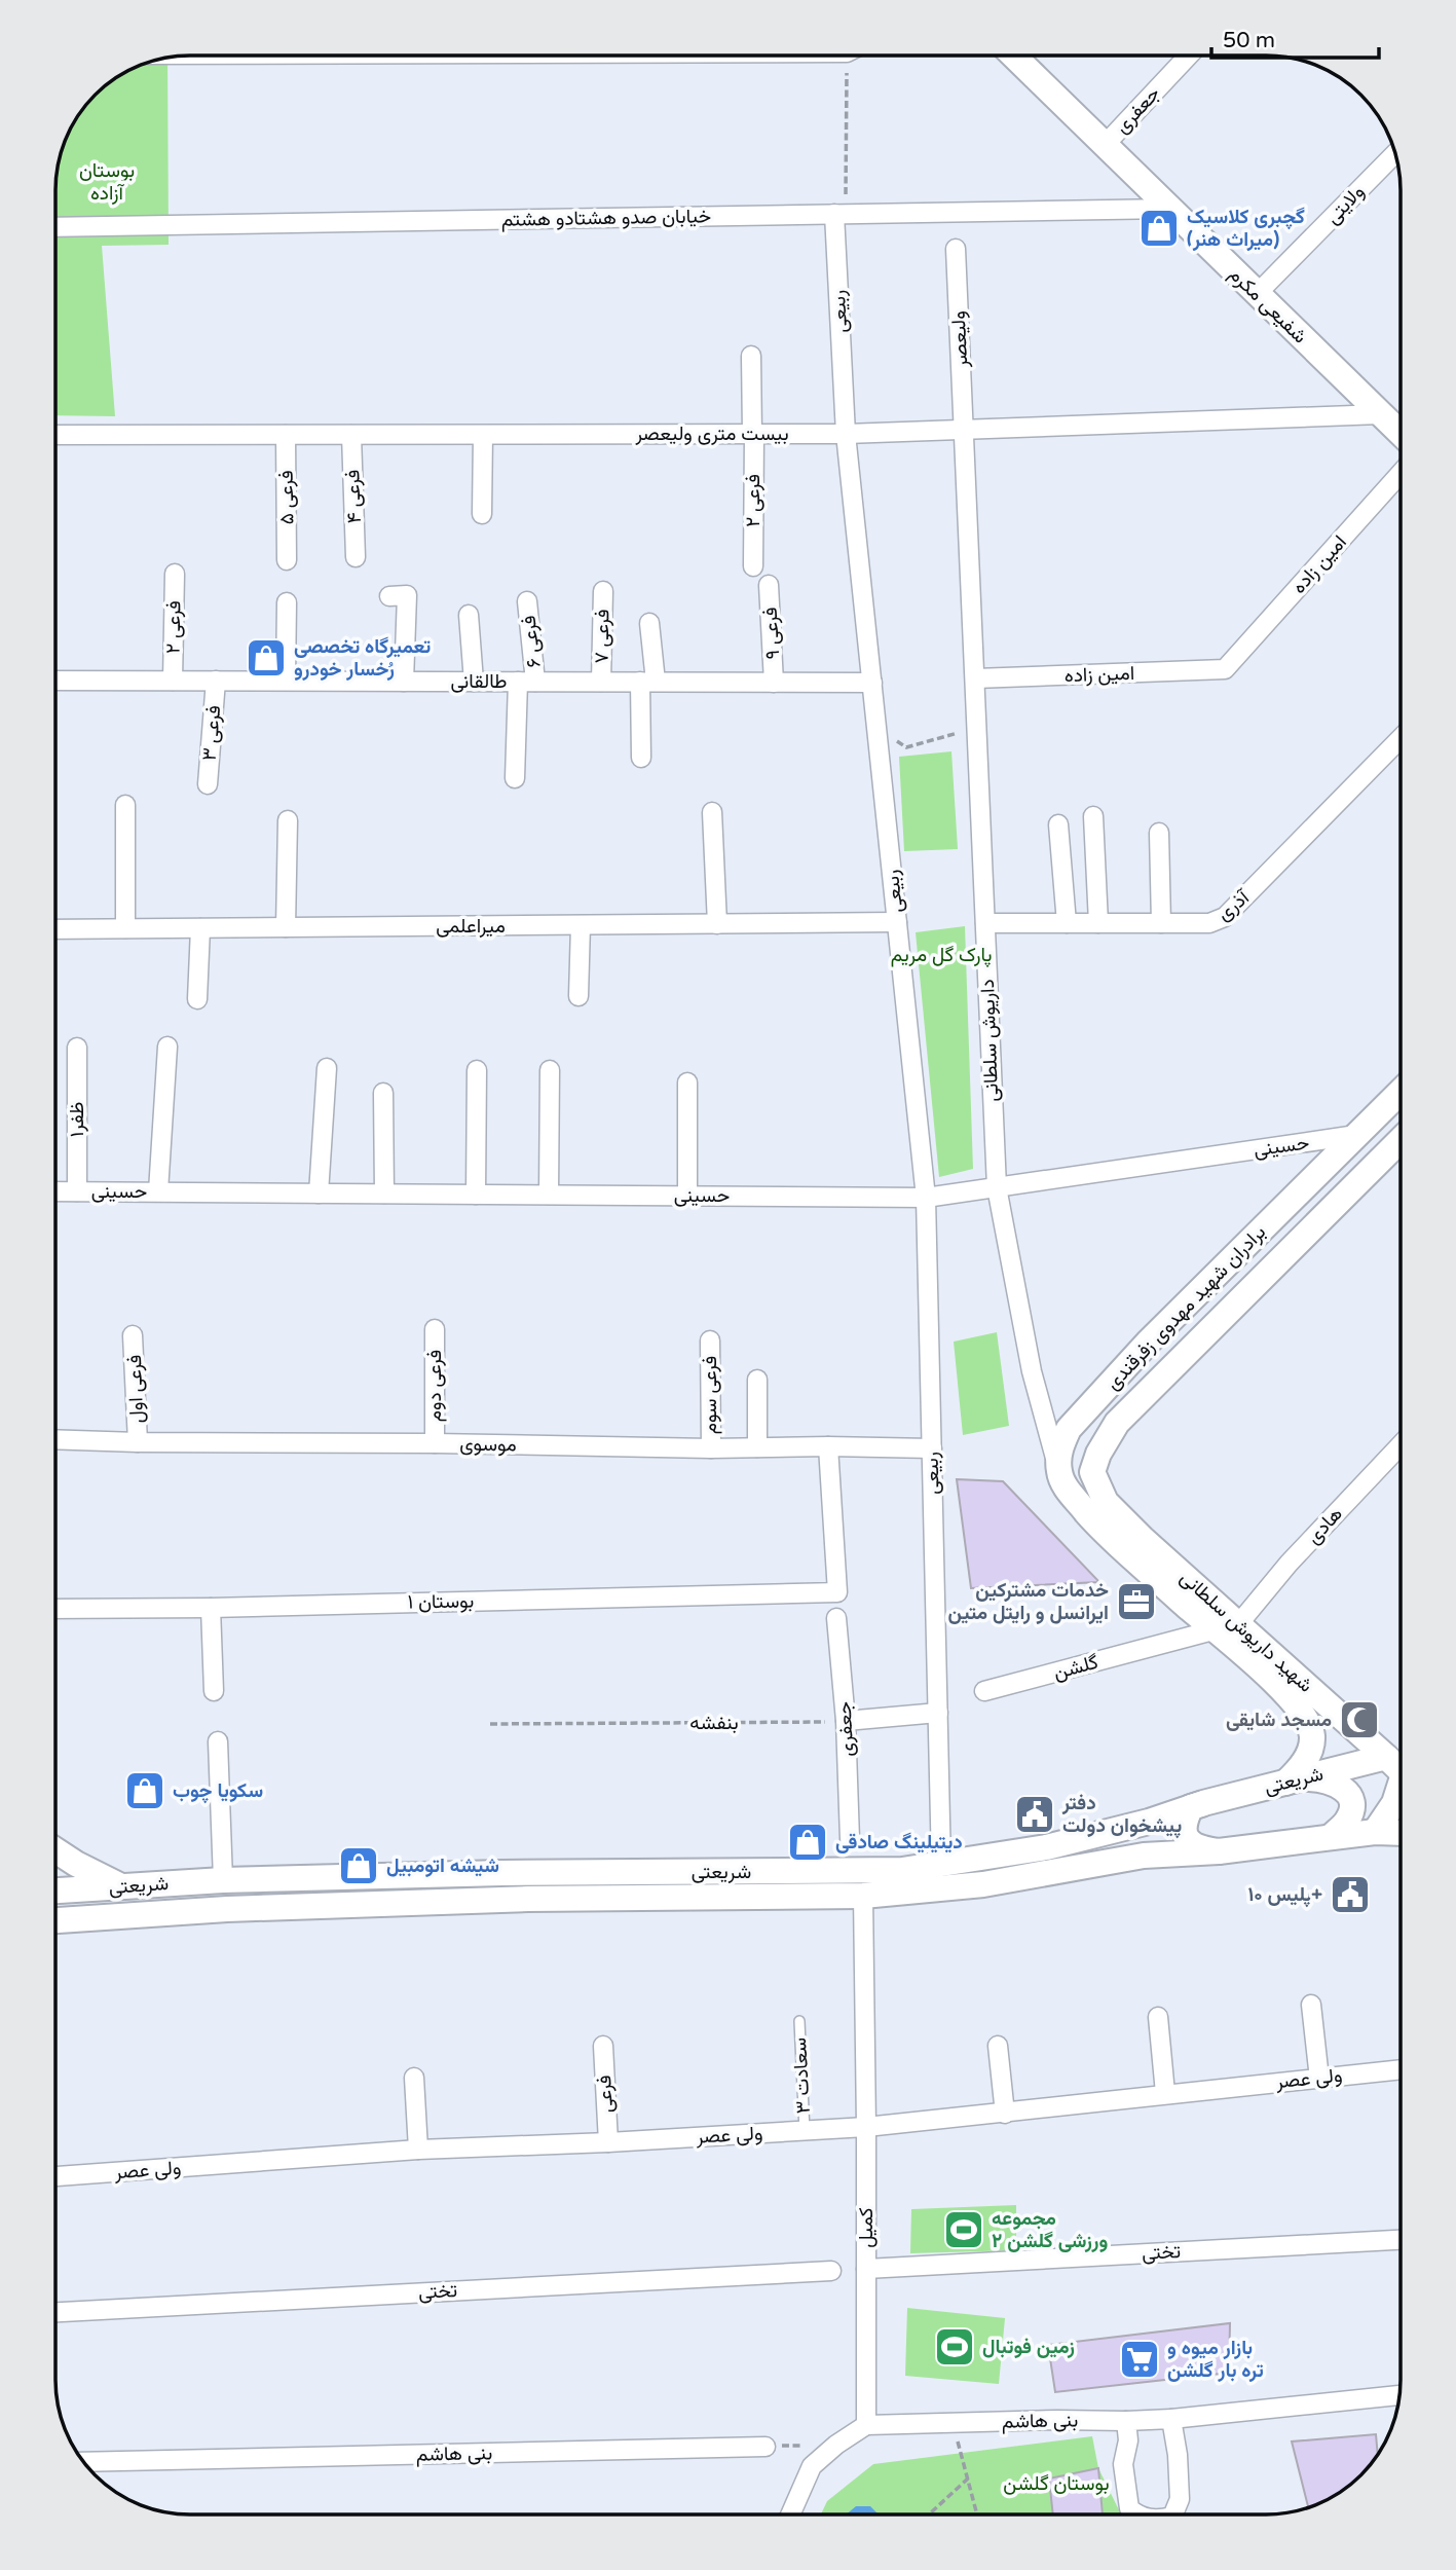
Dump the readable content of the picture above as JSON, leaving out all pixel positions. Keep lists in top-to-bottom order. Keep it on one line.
{"streets":{"main road":["شفیعی مکرم","برادران شهید مهدوی زفرقندی","شهید داریوش سلطانی","شریعتی"],"street":["جعفری","ولایتی","خیابان صدو هشتادو هشتم","ربیعی","ولیعصر","بیست متری ولیعصر","فرعی ۴","فرعی ۵","فرعی ۲","امين زاده","فرعی ۹","فرعی ۷","فرعی ۶","امین زاده","طالقانی","فرعی ۳","آذری","میراعلمی","داریوش سلطانی","ظفر۱","حسینی","فرعی دوم","فرعی اول","فرعی سوم","موسوی","هادی","بوستان ۱","گلشن","ولی عصر","فرعی","کمیل","تختی","بنی هاشم"],"lane":["سعادت ۳"],"path":["بنفشه"]},"crossings":[["جعفری","شفیعی مکرم"],["جعفری","بنفشه"],["ولایتی","شفیعی مکرم"],["خیابان صدو هشتادو هشتم","شفیعی مکرم"],["خیابان صدو هشتادو هشتم","ربیعی"],["شفیعی مکرم","بیست متری ولیعصر"],["ربیعی","بیست متری ولیعصر"],["ربیعی","طالقانی"],["ربیعی","میراعلمی"],["ربیعی","حسینی"],["ربیعی","موسوی"],["ربیعی","شریعتی"],["ولیعصر","بیست متری ولیعصر"],["ولیعصر","داریوش سلطانی"],["بیست متری ولیعصر","فرعی ۴"],["بیست متری ولیعصر","فرعی ۵"],["بیست متری ولیعصر","فرعی ۲"],["بیست متری ولیعصر","داریوش سلطانی"],["فرعی ۲","طالقانی"],["امين زاده","امین زاده"],["فرعی ۹","طالقانی"],["فرعی ۷","طالقانی"],["فرعی ۶","طالقانی"],["امین زاده","داریوش سلطانی"],["طالقانی","فرعی ۳"],["آذری","داریوش سلطانی"],["داریوش سلطانی","حسینی"],["داریوش سلطانی","برادران شهید مهدوی زفرقندی"],["ظفر۱","حسینی"],["حسینی","برادران شهید مهدوی زفرقندی"],["برادران شهید مهدوی زفرقندی","شهید داریوش سلطانی"],["فرعی دوم","موسوی"],["فرعی اول","موسوی"],["فرعی سوم","موسوی"],["موسوی","بوستان ۱"],["هادی","شهید داریوش سلطانی"],["هادی","گلشن"],["شهید داریوش سلطانی","گلشن"],["شهید داریوش سلطانی","شریعتی"],["شریعتی","کمیل"],["سعادت ۳","ولی عصر"],["ولی عصر","فرعی"],["ولی عصر","کمیل"],["کمیل","تختی"],["کمیل","بنی هاشم"]],"parks":["بوستان آزاده","پارک گل مریم","بوستان گلشن"],"places":{"shop":["گچبری کلاسیک (میراث هنر)","تعمیرگاه تخصصی رُخسار خودرو","سکویا چوب","دیتیلینگ صادقی","شیشه اتومبیل"],"office":["خدمات مشترکین ایرانسل و رایتل متین"],"mosque":["مسجد شایقی"],"public building":["دفتر پیشخوان دولت","پلیس ۱۰+"],"sports":["مجموعه ورزشی گلشن ۲","زمین فوتبال"],"supermarket":["بازار میوه و تره بار گلشن"]},"scale_bar":"50 m"}
